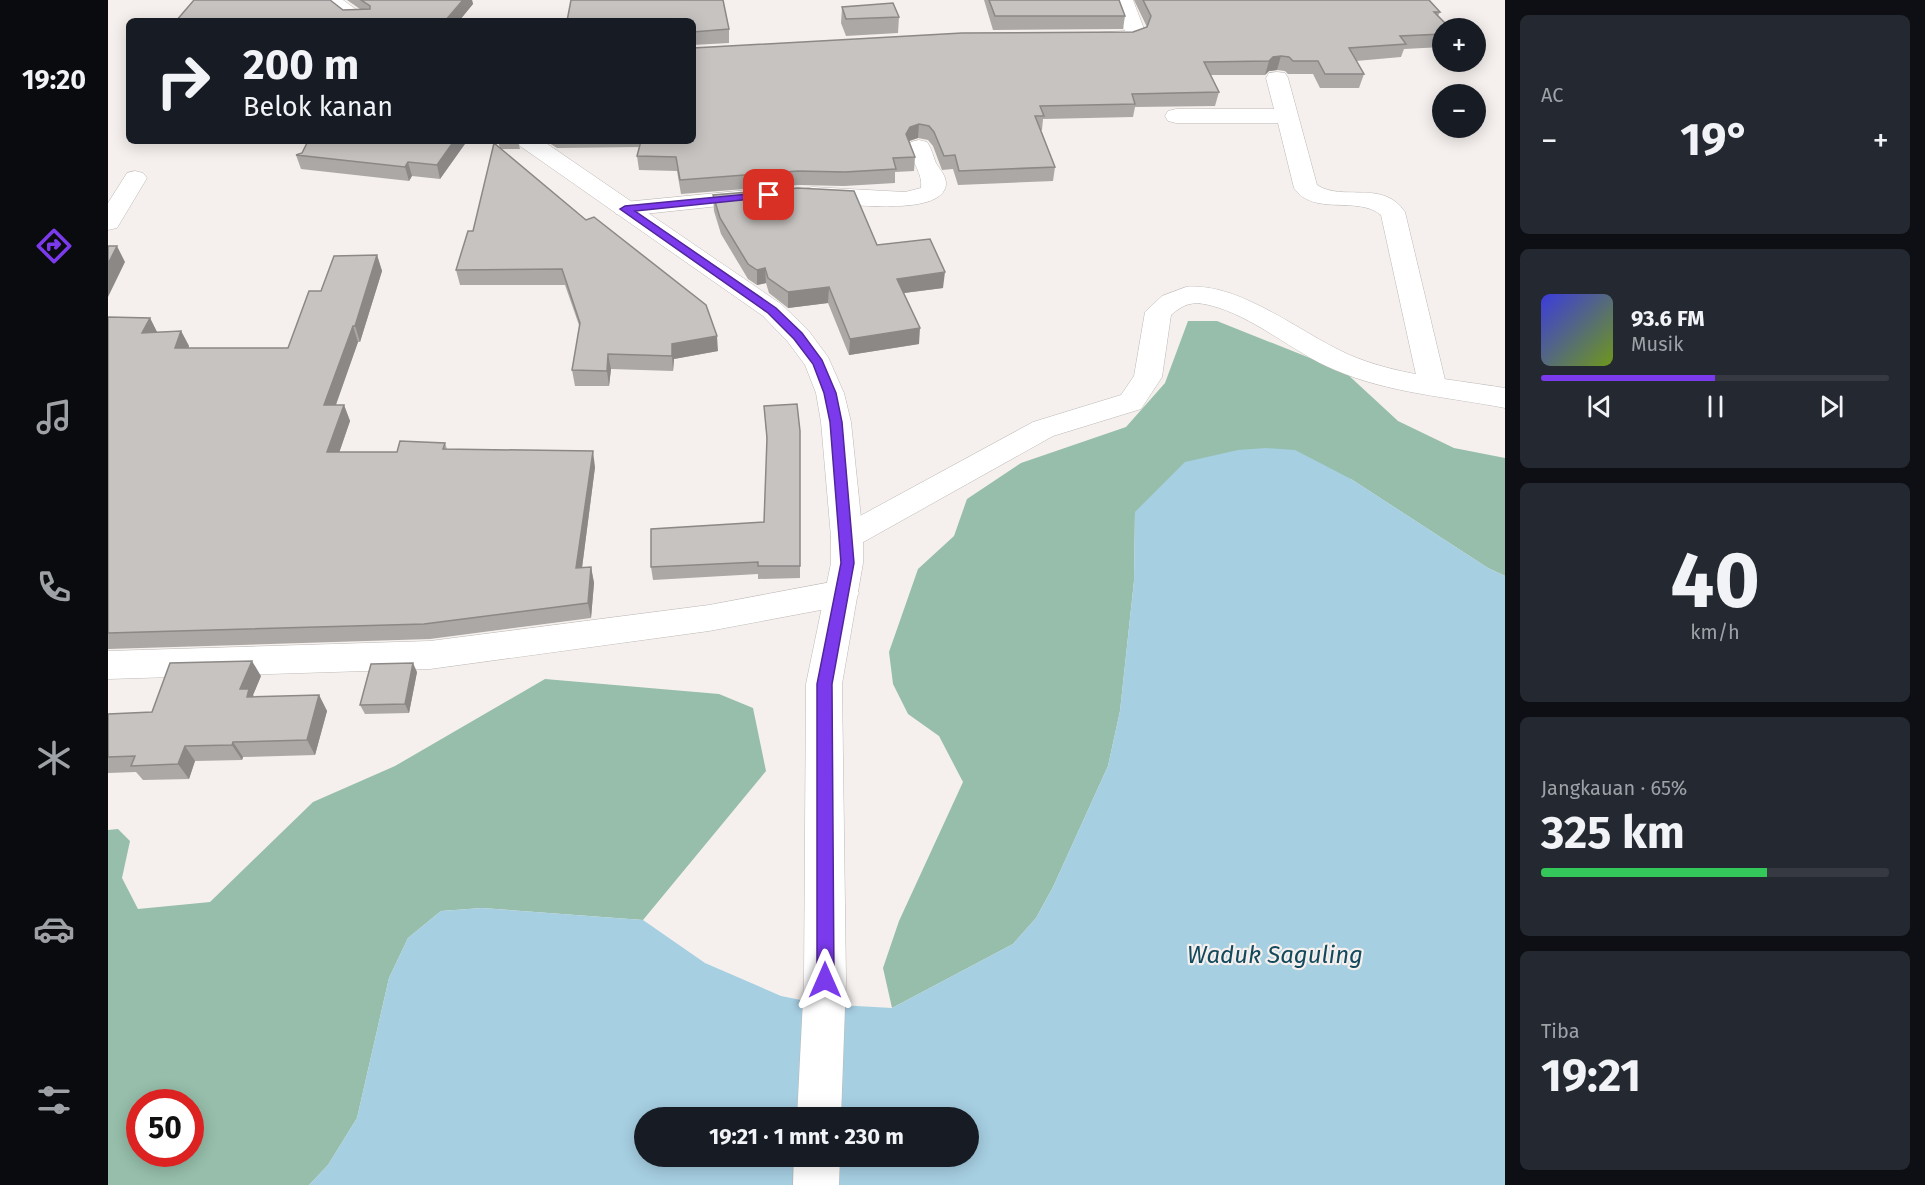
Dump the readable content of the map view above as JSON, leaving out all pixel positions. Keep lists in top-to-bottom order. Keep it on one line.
{"water":["Waduk Saguling"],"page":{"tabs":"19:20","tile":["AC",["40","km/h"],["Jangkauan · 65%","325 km"],["Tiba","19:21"]],"map_buttons":["+","−"],"turn":["200 m","Belok kanan"],"heat":["−","19°","+"],"song":["93.6 FM","Musik"],"limit":"50","trip":"19:21 · 1 mnt · 230 m"}}
